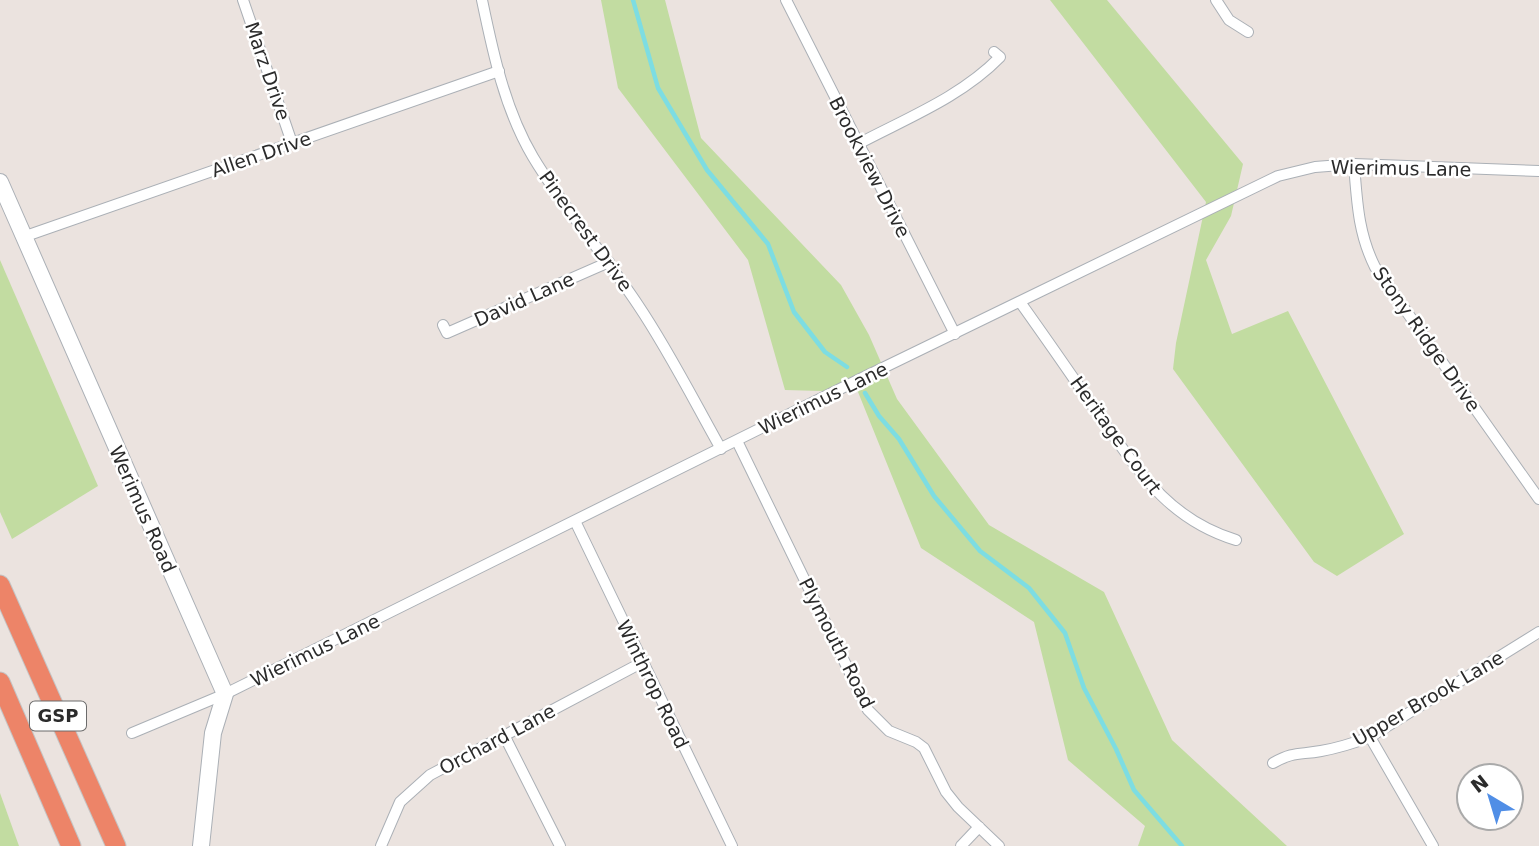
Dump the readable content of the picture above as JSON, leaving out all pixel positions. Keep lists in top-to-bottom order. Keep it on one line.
{"streets":{"highway":["GSP"],"main road":["Werimus Road"],"street":["Marz Drive","Allen Drive","Brookview Drive","Wierimus Lane","Pinecrest Drive","David Lane","Stony Ridge Drive","Heritage Court","Plymouth Road","Winthrop Road","Upper Brook Lane","Orchard Lane"]},"crossings":[["Marz Drive","Allen Drive"],["Allen Drive","Pinecrest Drive"],["Allen Drive","Werimus Road"],["Brookview Drive","Wierimus Lane"],["Wierimus Lane","Pinecrest Drive"],["Wierimus Lane","Stony Ridge Drive"],["Wierimus Lane","Heritage Court"],["Wierimus Lane","Werimus Road"],["Wierimus Lane","Plymouth Road"],["Wierimus Lane","Winthrop Road"],["Pinecrest Drive","David Lane"],["Winthrop Road","Orchard Lane"]],"north":"top left"}
